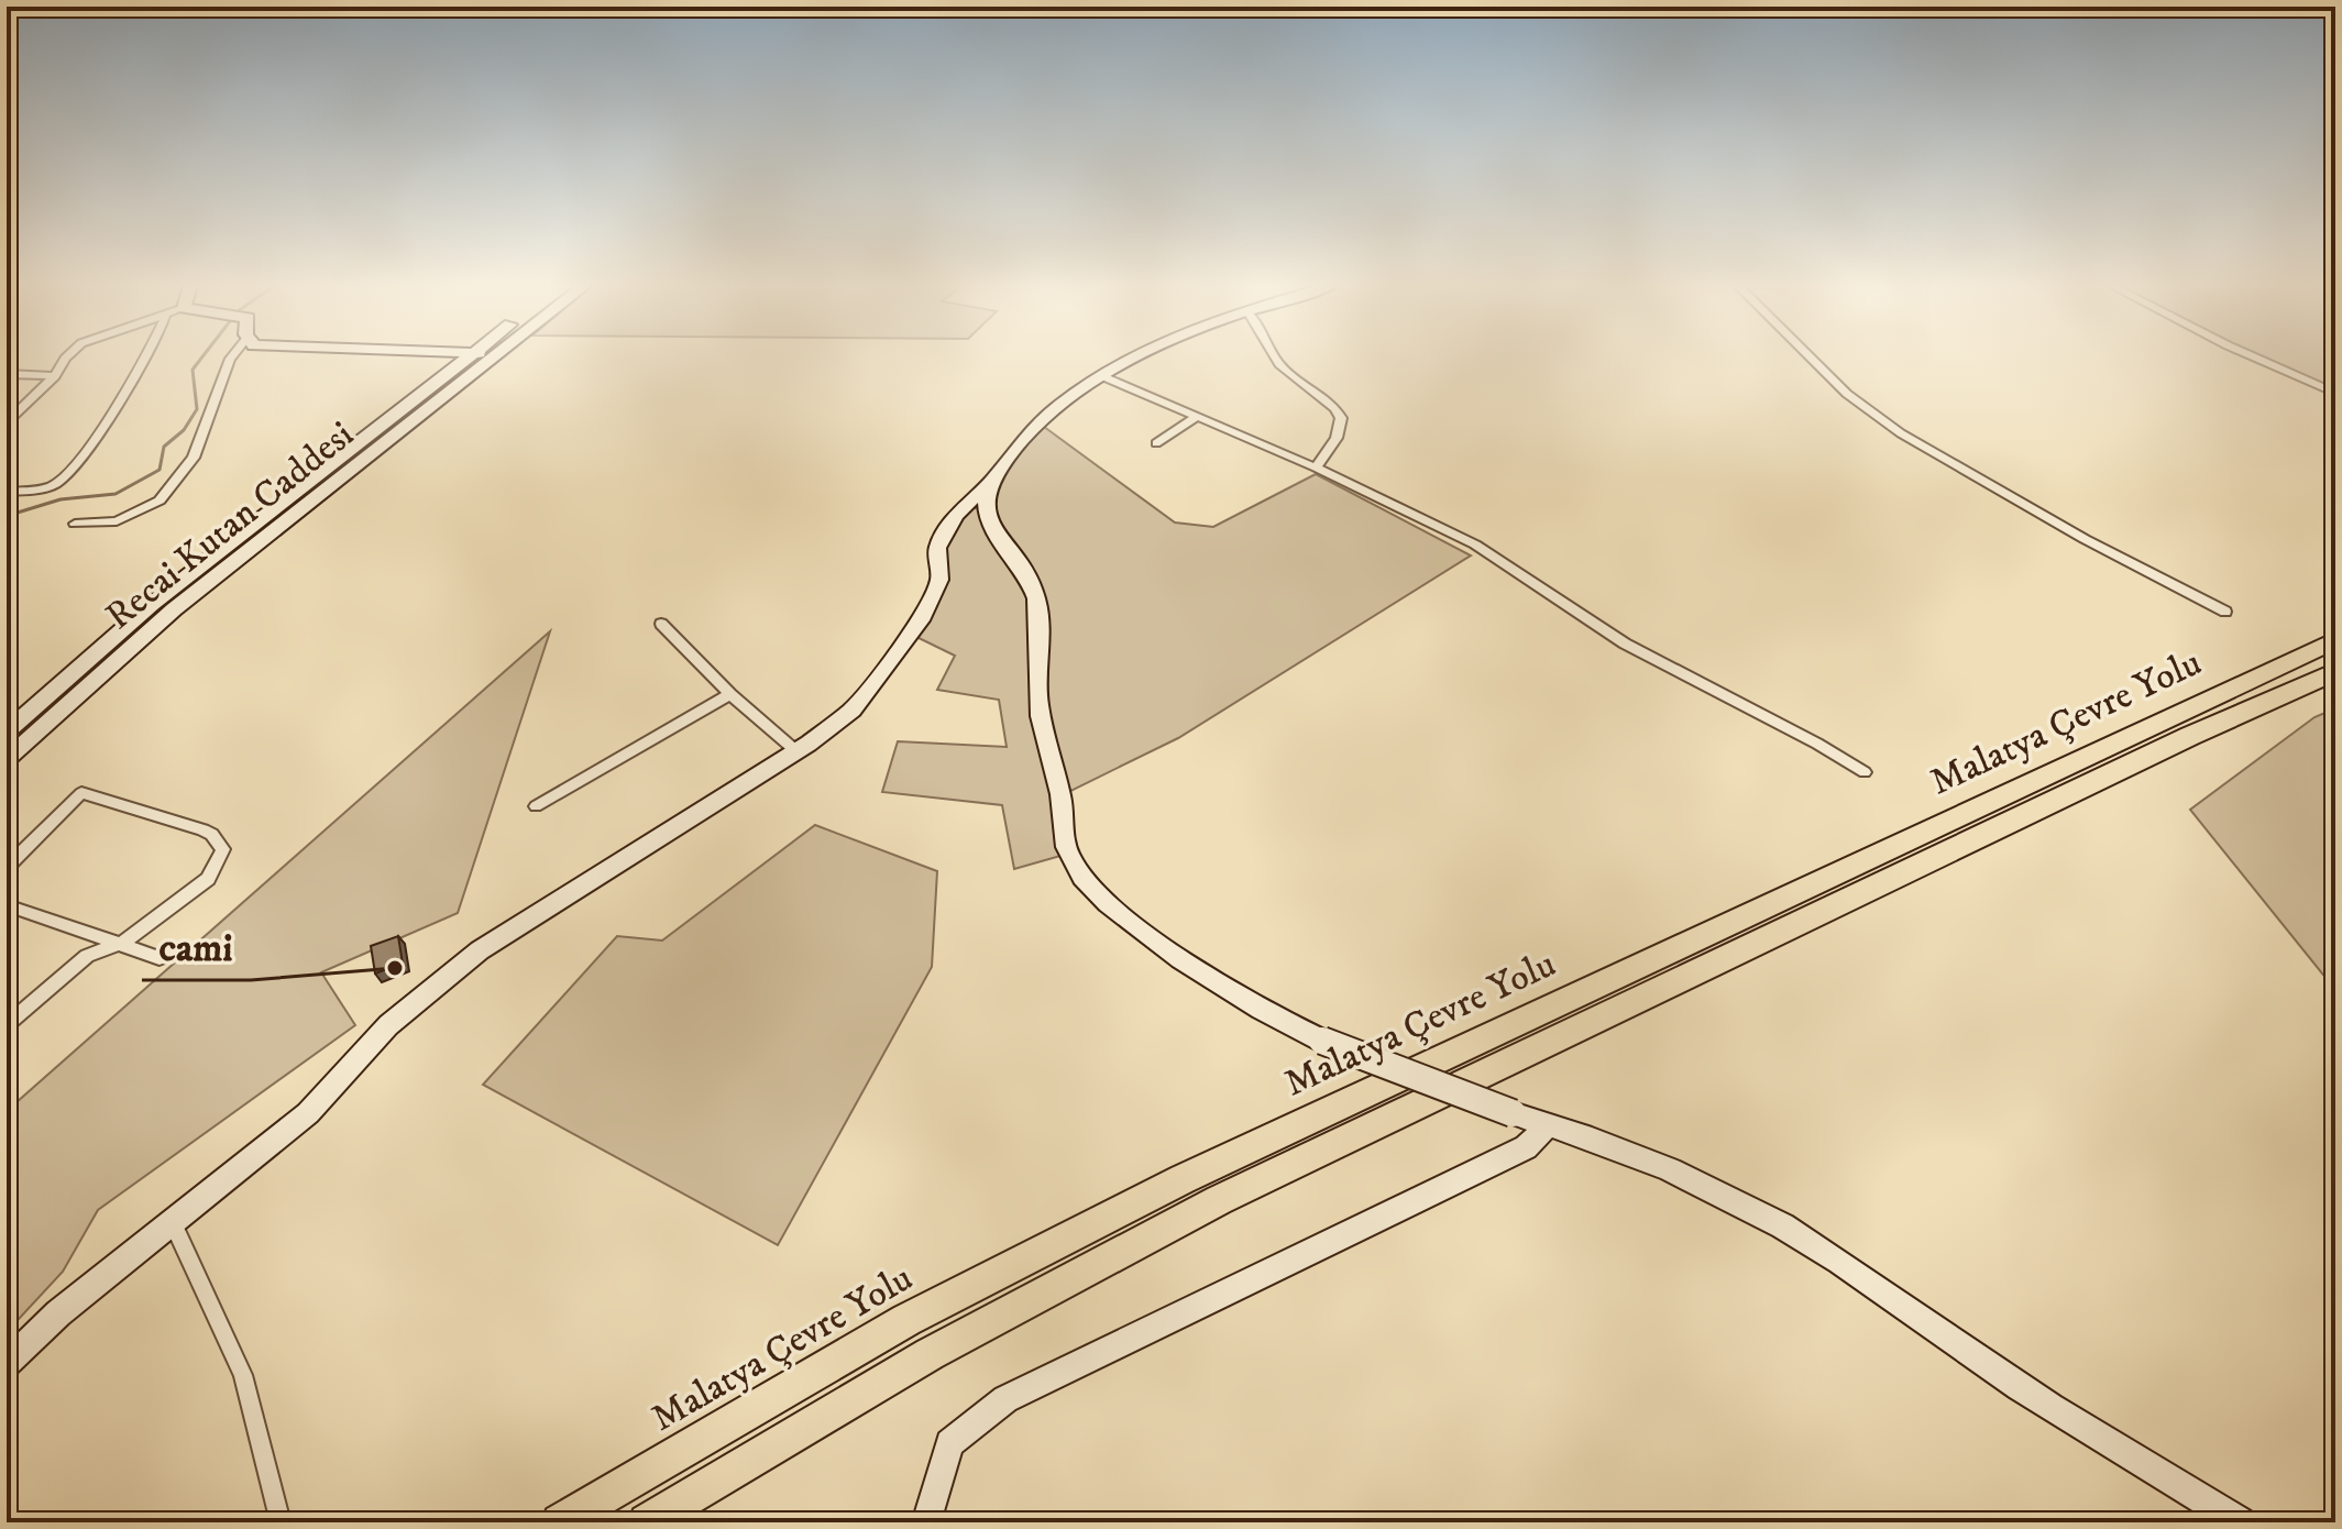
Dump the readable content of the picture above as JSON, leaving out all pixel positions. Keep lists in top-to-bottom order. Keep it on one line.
{"streets":{"highway":["Malatya Çevre Yolu"],"street":["Recai Kutan Caddesi"]},"places":["cami"]}
